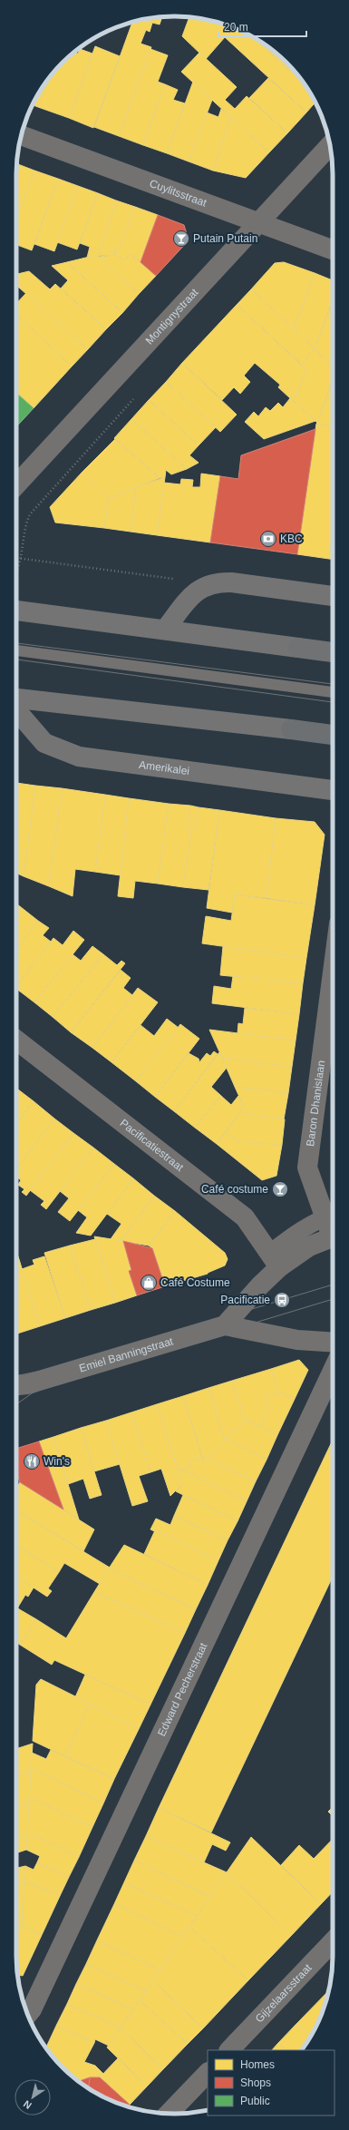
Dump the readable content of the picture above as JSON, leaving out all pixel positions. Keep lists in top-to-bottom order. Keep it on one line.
{"streets":{"main road":["Amerikalei"],"street":["Cuylitsstraat","Montignystraat","Baron Dhanislaan","Pacificatiestraat","Emiel Banningstraat","Edward Pecherstraat","Gijzelaarsstraat"]},"crossings":[["Cuylitsstraat","Montignystraat"]],"places":{"bar":["Putain Putain","Café costume"],"bank":["KBC"],"shop":["Café Costume"],"bus stop":["Pacificatie"],"restaurant":["Win's"]},"legend":["Homes","Shops","Public"],"scale_bar":"20 m","north":"bottom left"}
